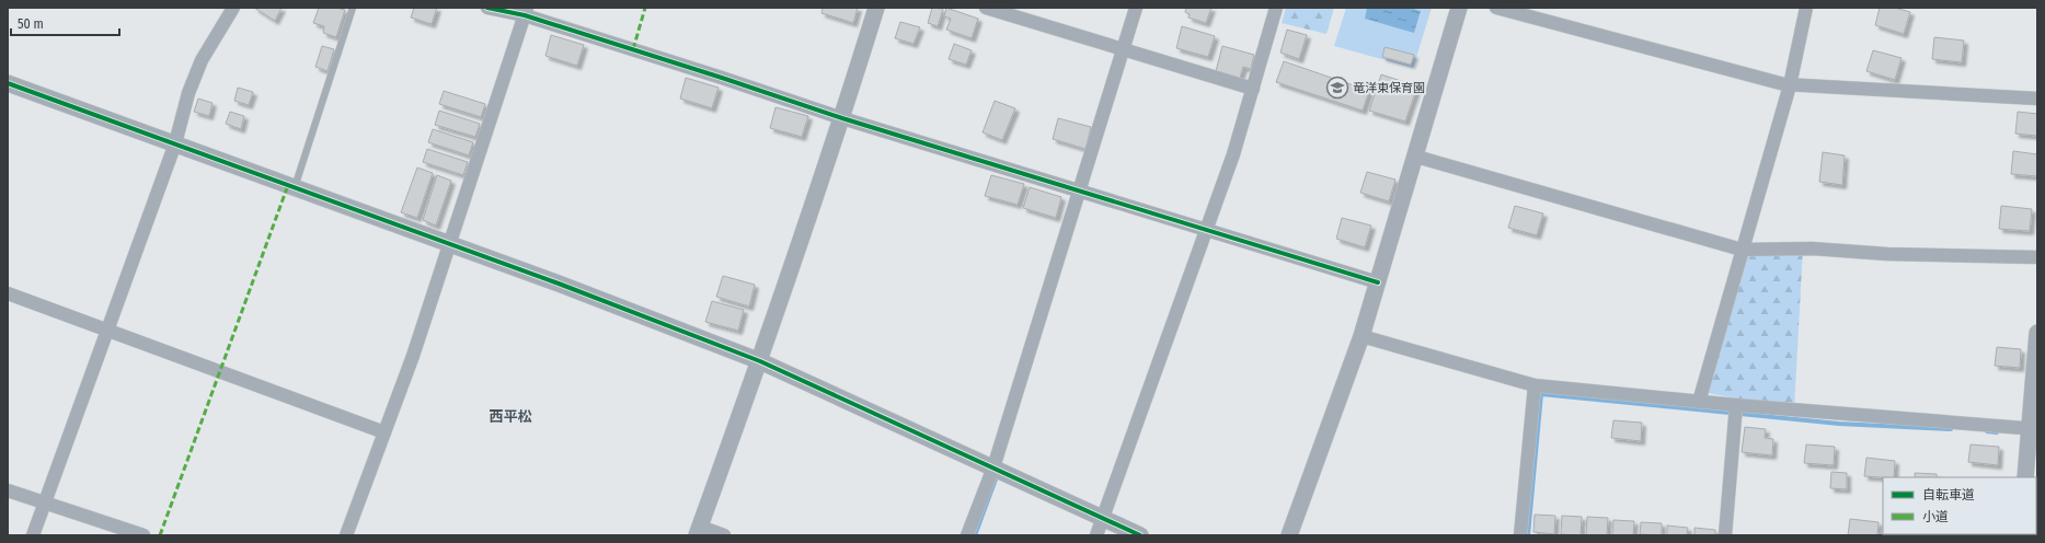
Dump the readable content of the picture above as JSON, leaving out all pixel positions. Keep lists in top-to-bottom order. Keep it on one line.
{"districts":["西平松"],"places":{"school or university":["竜洋東保育園"]},"legend":["自転車道","小道"],"scale_bar":"50 m"}
